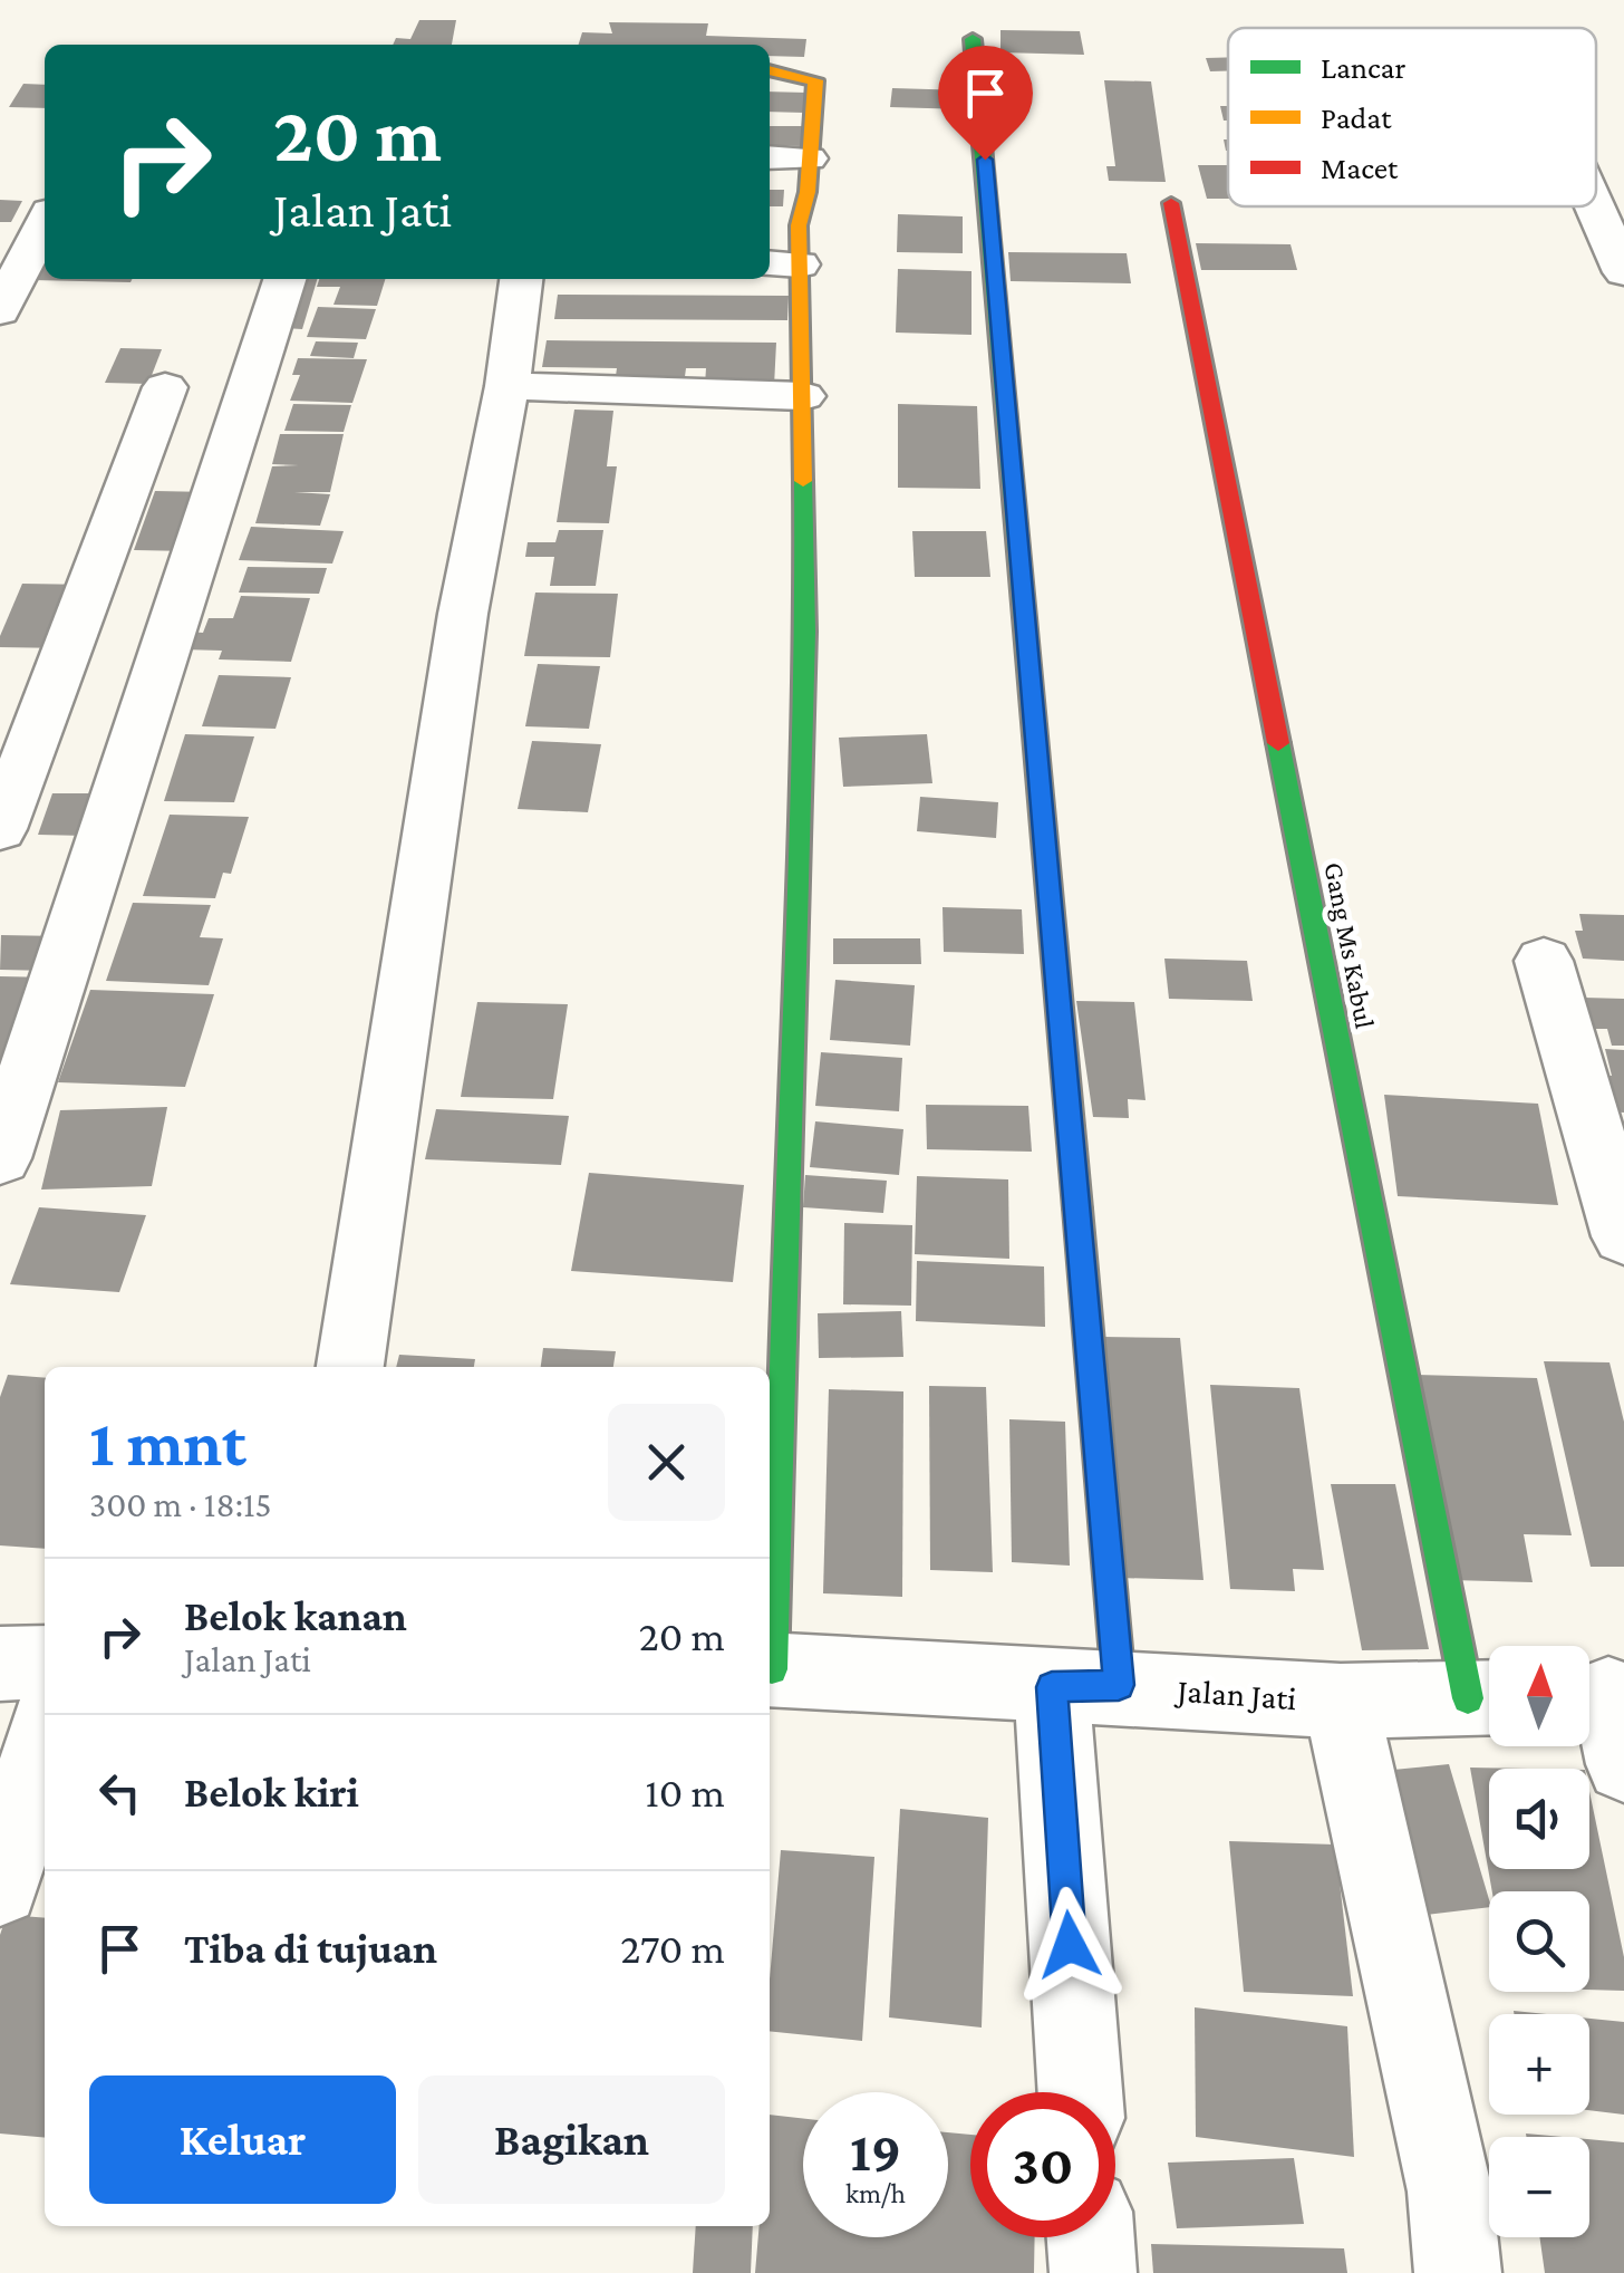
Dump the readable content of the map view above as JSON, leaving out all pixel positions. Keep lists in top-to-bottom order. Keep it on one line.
{"streets":{"street":["Gang Ms Kabul","Jalan Jati"]},"crossings":[["Gang Ms Kabul","Jalan Jati"]],"legend":["Lancar","Padat","Macet"],"north":"top","page":{"turn":["20 m","Jalan Jati"],"heading":["1 mnt","300 m · 18:15"],"list":[{"name":"Belok kanan","note":"Jalan Jati","value":"20 m"},{"name":"Belok kiri","value":"10 m"},{"name":"Tiba di tujuan","value":"270 m"}],"map_buttons":["+","−"],"buttons":["Keluar","Bagikan"],"speed":"19 km/h","limit":"30"}}
